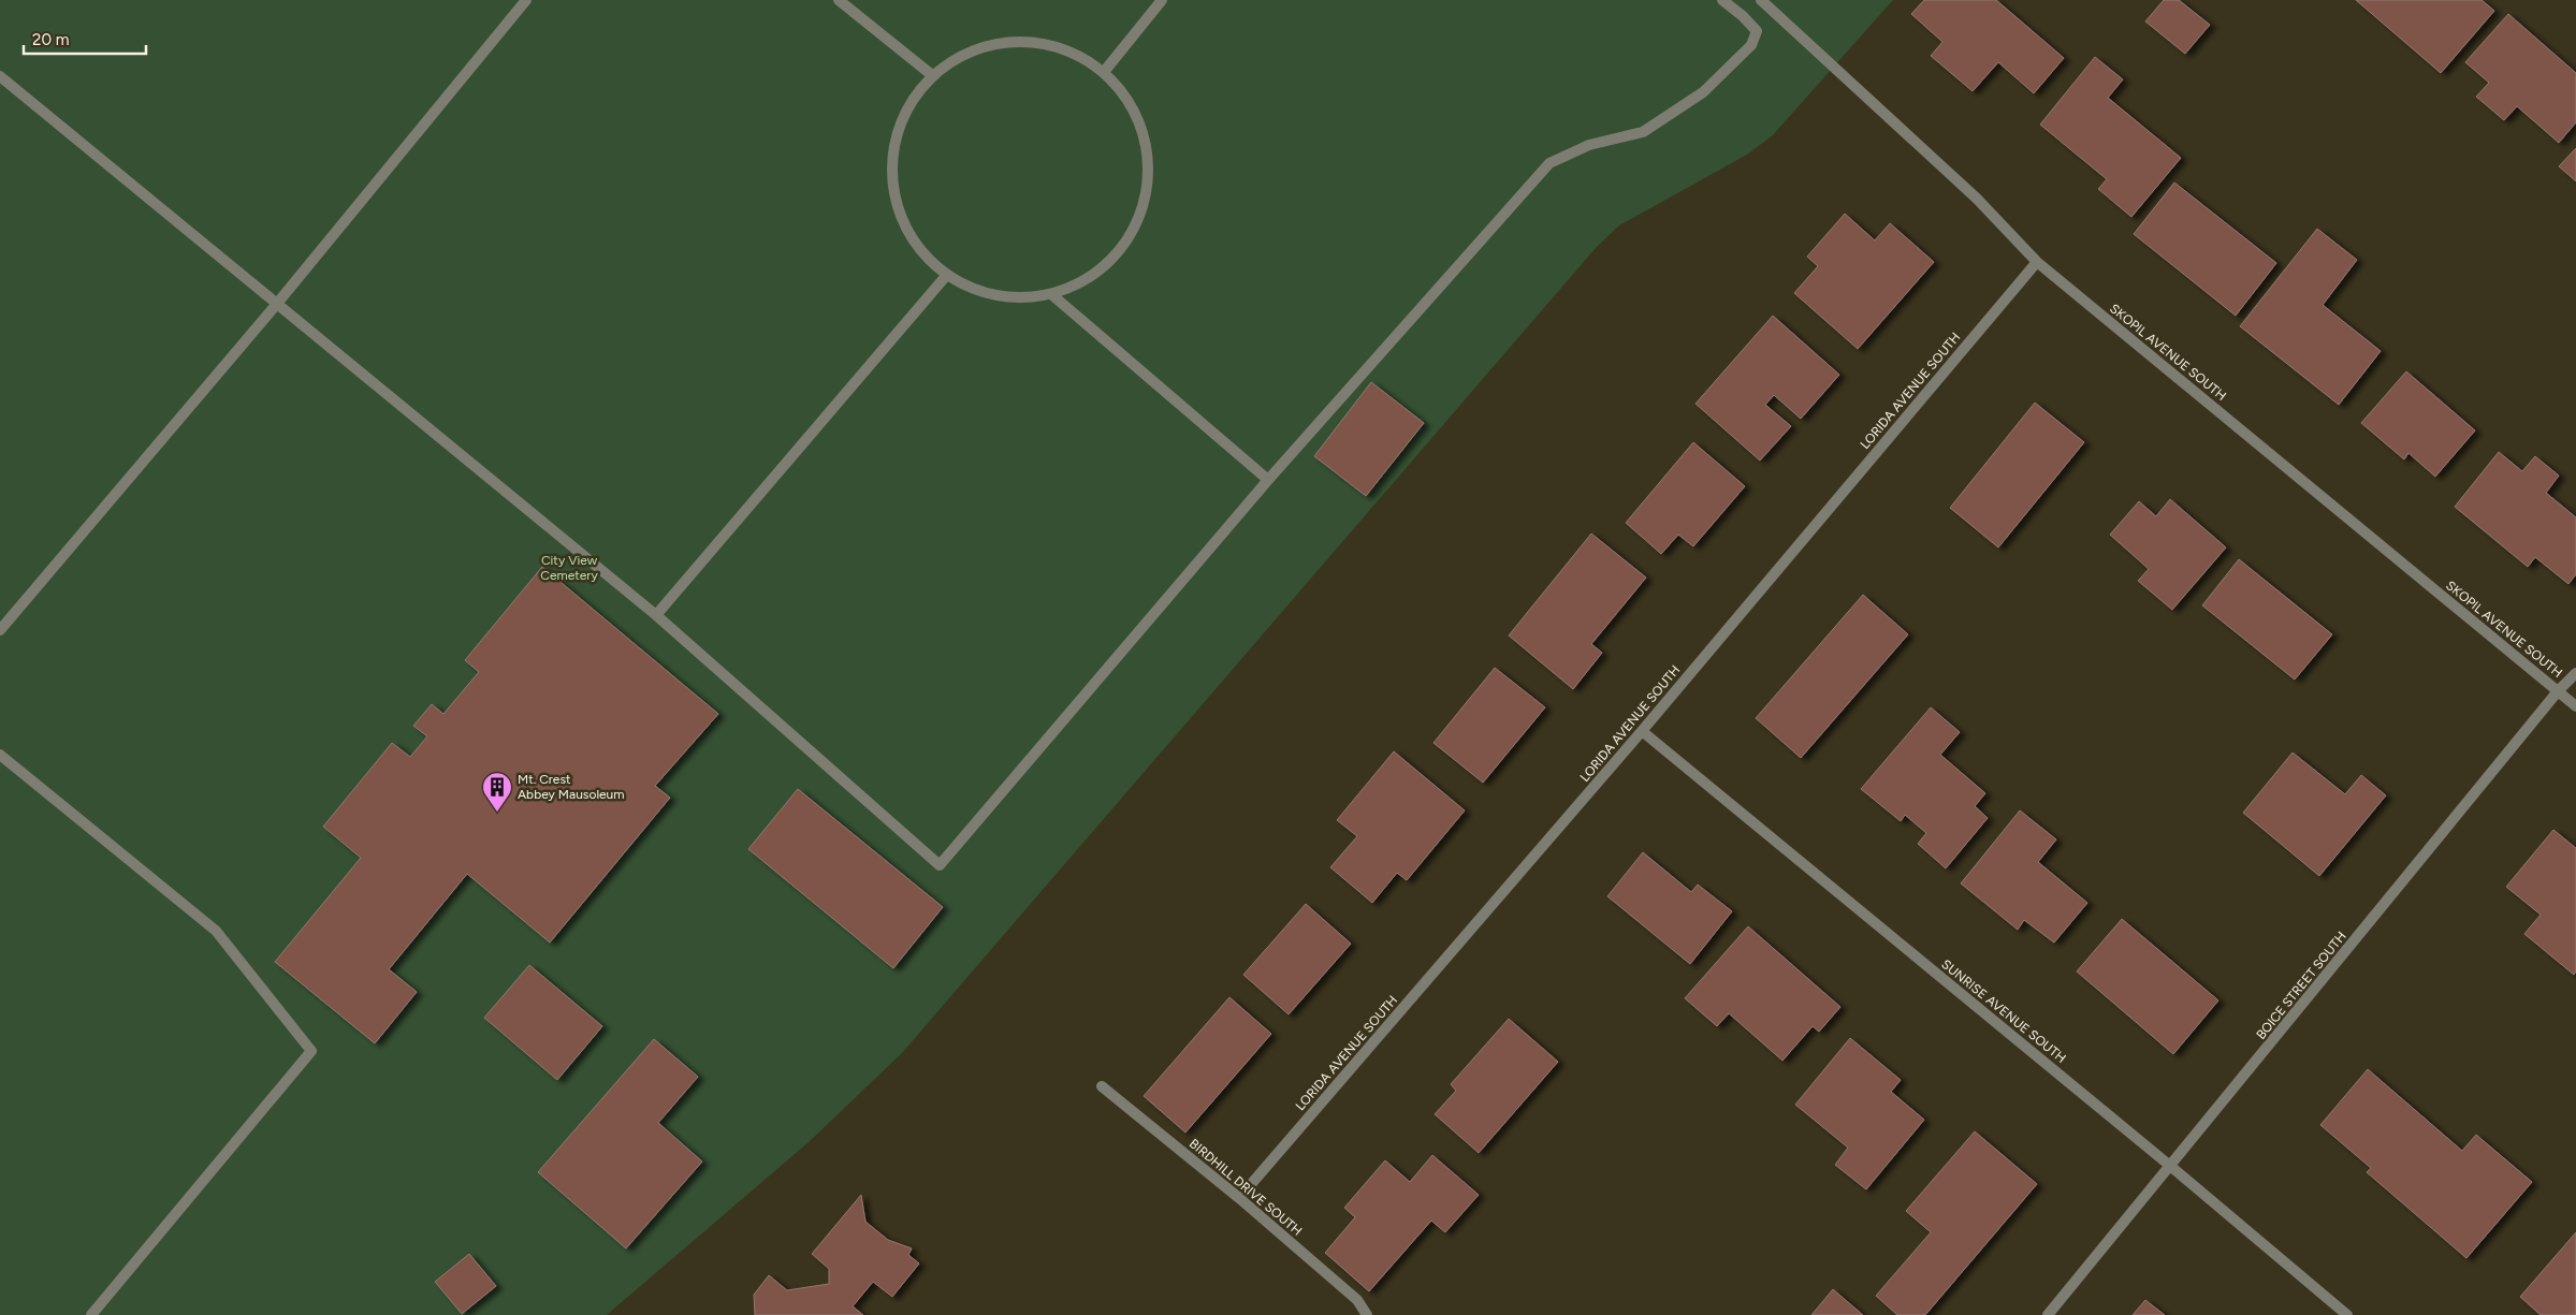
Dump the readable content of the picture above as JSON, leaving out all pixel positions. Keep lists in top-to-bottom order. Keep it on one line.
{"streets":{"street":["SKOPIL AVENUE SOUTH","LORIDA AVENUE SOUTH","BOICE STREET SOUTH","SUNRISE AVENUE SOUTH","BIRDHILL DRIVE SOUTH"]},"crossings":[["SKOPIL AVENUE SOUTH","LORIDA AVENUE SOUTH"],["SKOPIL AVENUE SOUTH","BOICE STREET SOUTH"],["LORIDA AVENUE SOUTH","SUNRISE AVENUE SOUTH"],["LORIDA AVENUE SOUTH","BIRDHILL DRIVE SOUTH"],["BOICE STREET SOUTH","SUNRISE AVENUE SOUTH"]],"parks":["City View Cemetery"],"places":{"building":["Mt. Crest Abbey Mausoleum"]},"scale_bar":"20 m"}
